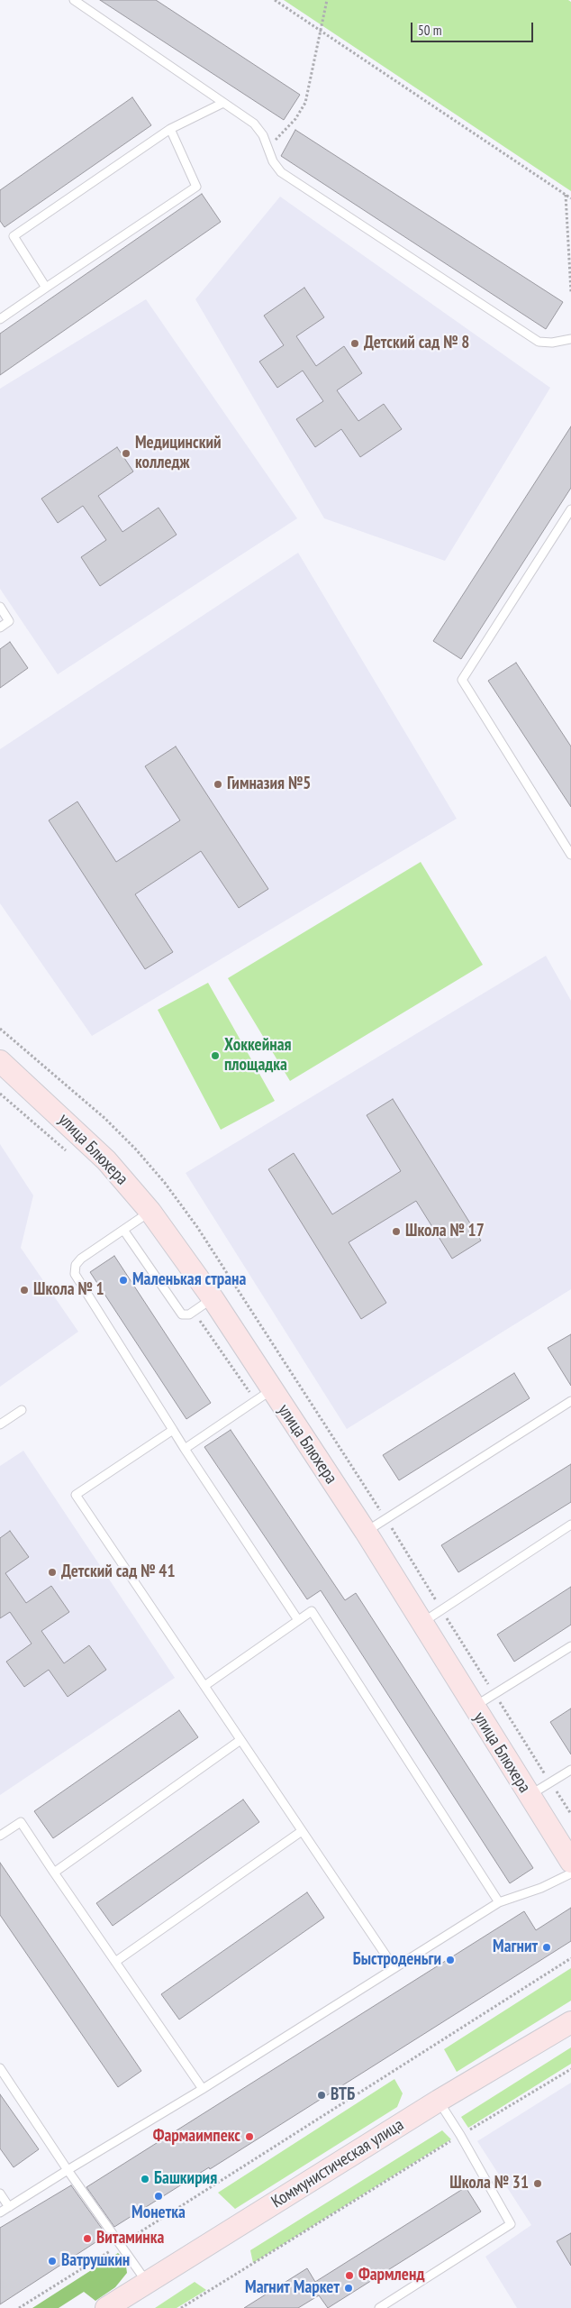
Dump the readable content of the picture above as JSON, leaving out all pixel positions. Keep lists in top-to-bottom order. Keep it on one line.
{"streets":{"street":["улица Блюхера","Коммунистическая улица"]},"places":["Детский сад № 8","Медицинский колледж","Гимназия №5","Хоккейная площадка","Школа № 17","Маленькая страна","Школа № 1","Детский сад № 41","Магнит","Быстроденьги","ВТБ","Фармаимпекс","Башкирия","Школа № 31","Монетка","Витаминка","Ватрушкин","Фармленд","Магнит Маркет"],"scale_bar":"50 m"}
